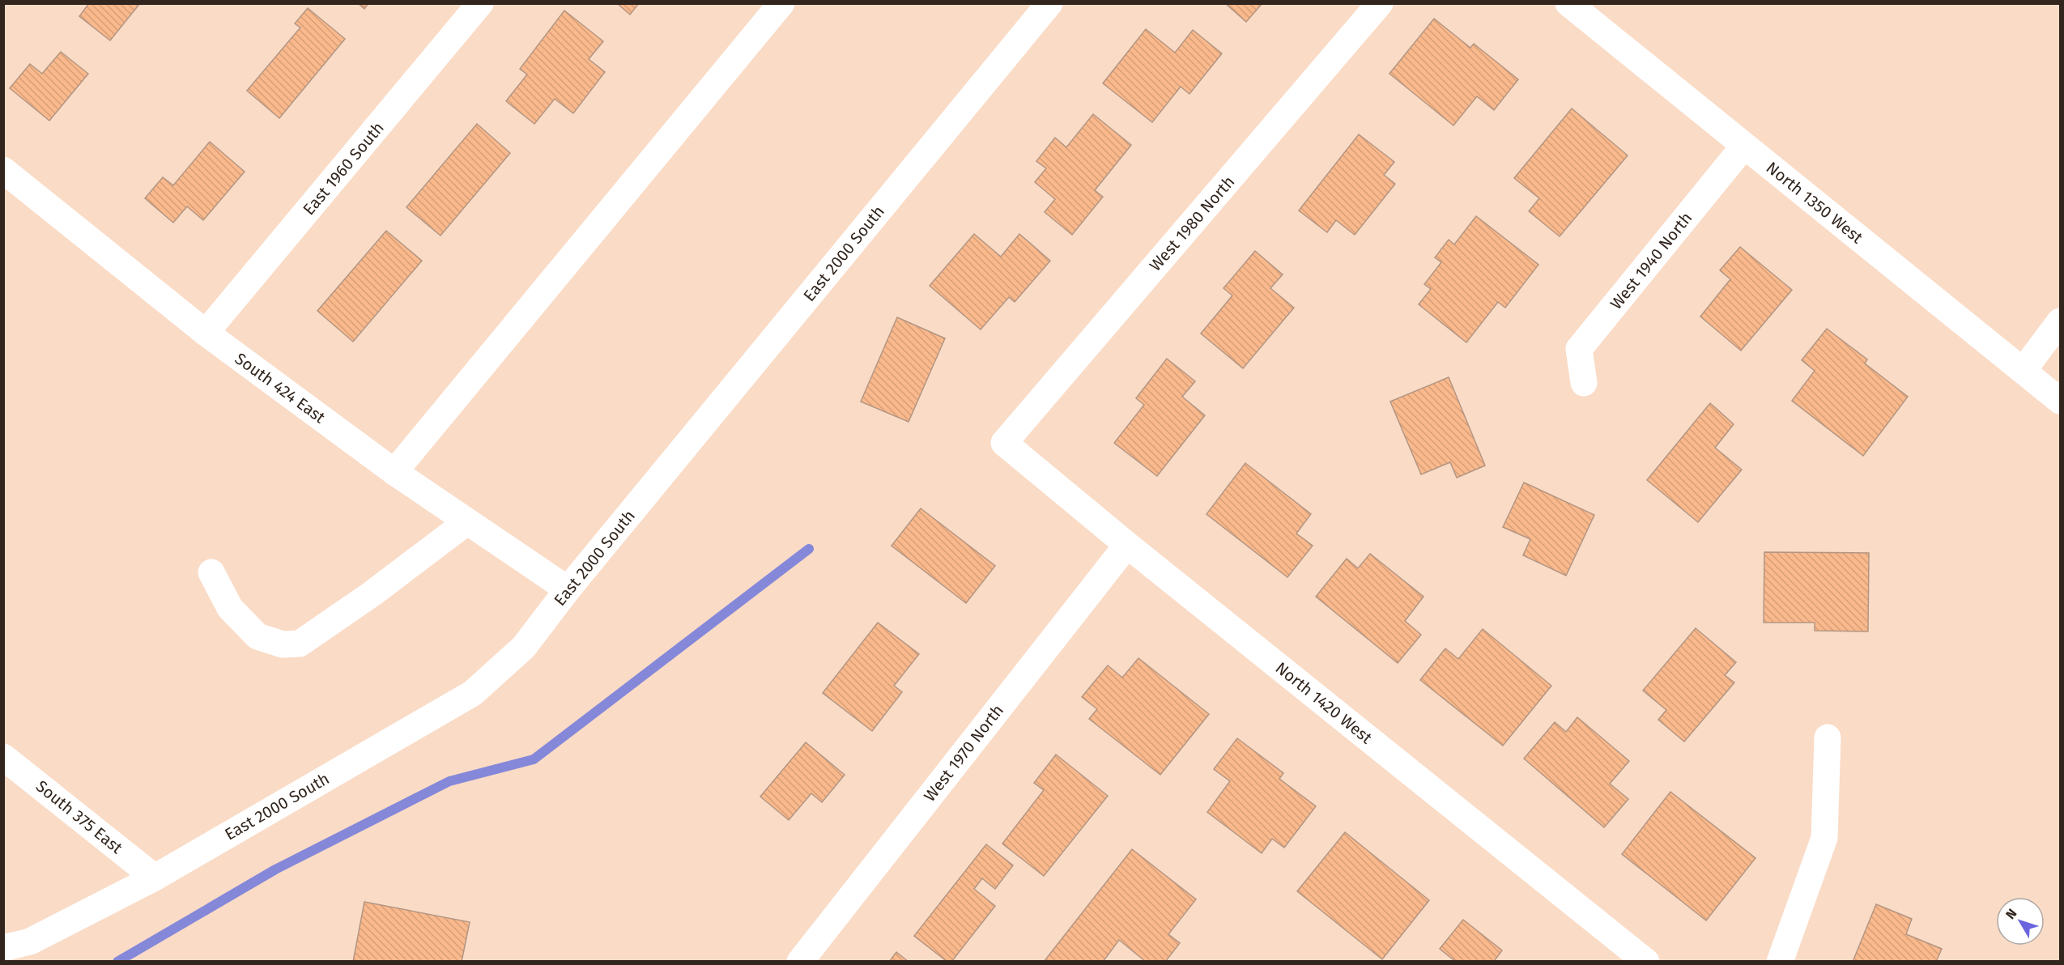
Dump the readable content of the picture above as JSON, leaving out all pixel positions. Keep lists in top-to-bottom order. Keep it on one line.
{"streets":{"street":["East 1960 South","North 1350 West","West 1980 North","East 2000 South","West 1940 North","South 424 East","North 1420 West","West 1970 North","South 375 East"]},"crossings":[["East 1960 South","South 424 East"],["North 1350 West","West 1940 North"],["West 1980 North","North 1420 West"],["East 2000 South","South 424 East"],["East 2000 South","South 375 East"],["North 1420 West","West 1970 North"]],"north":"top left"}
